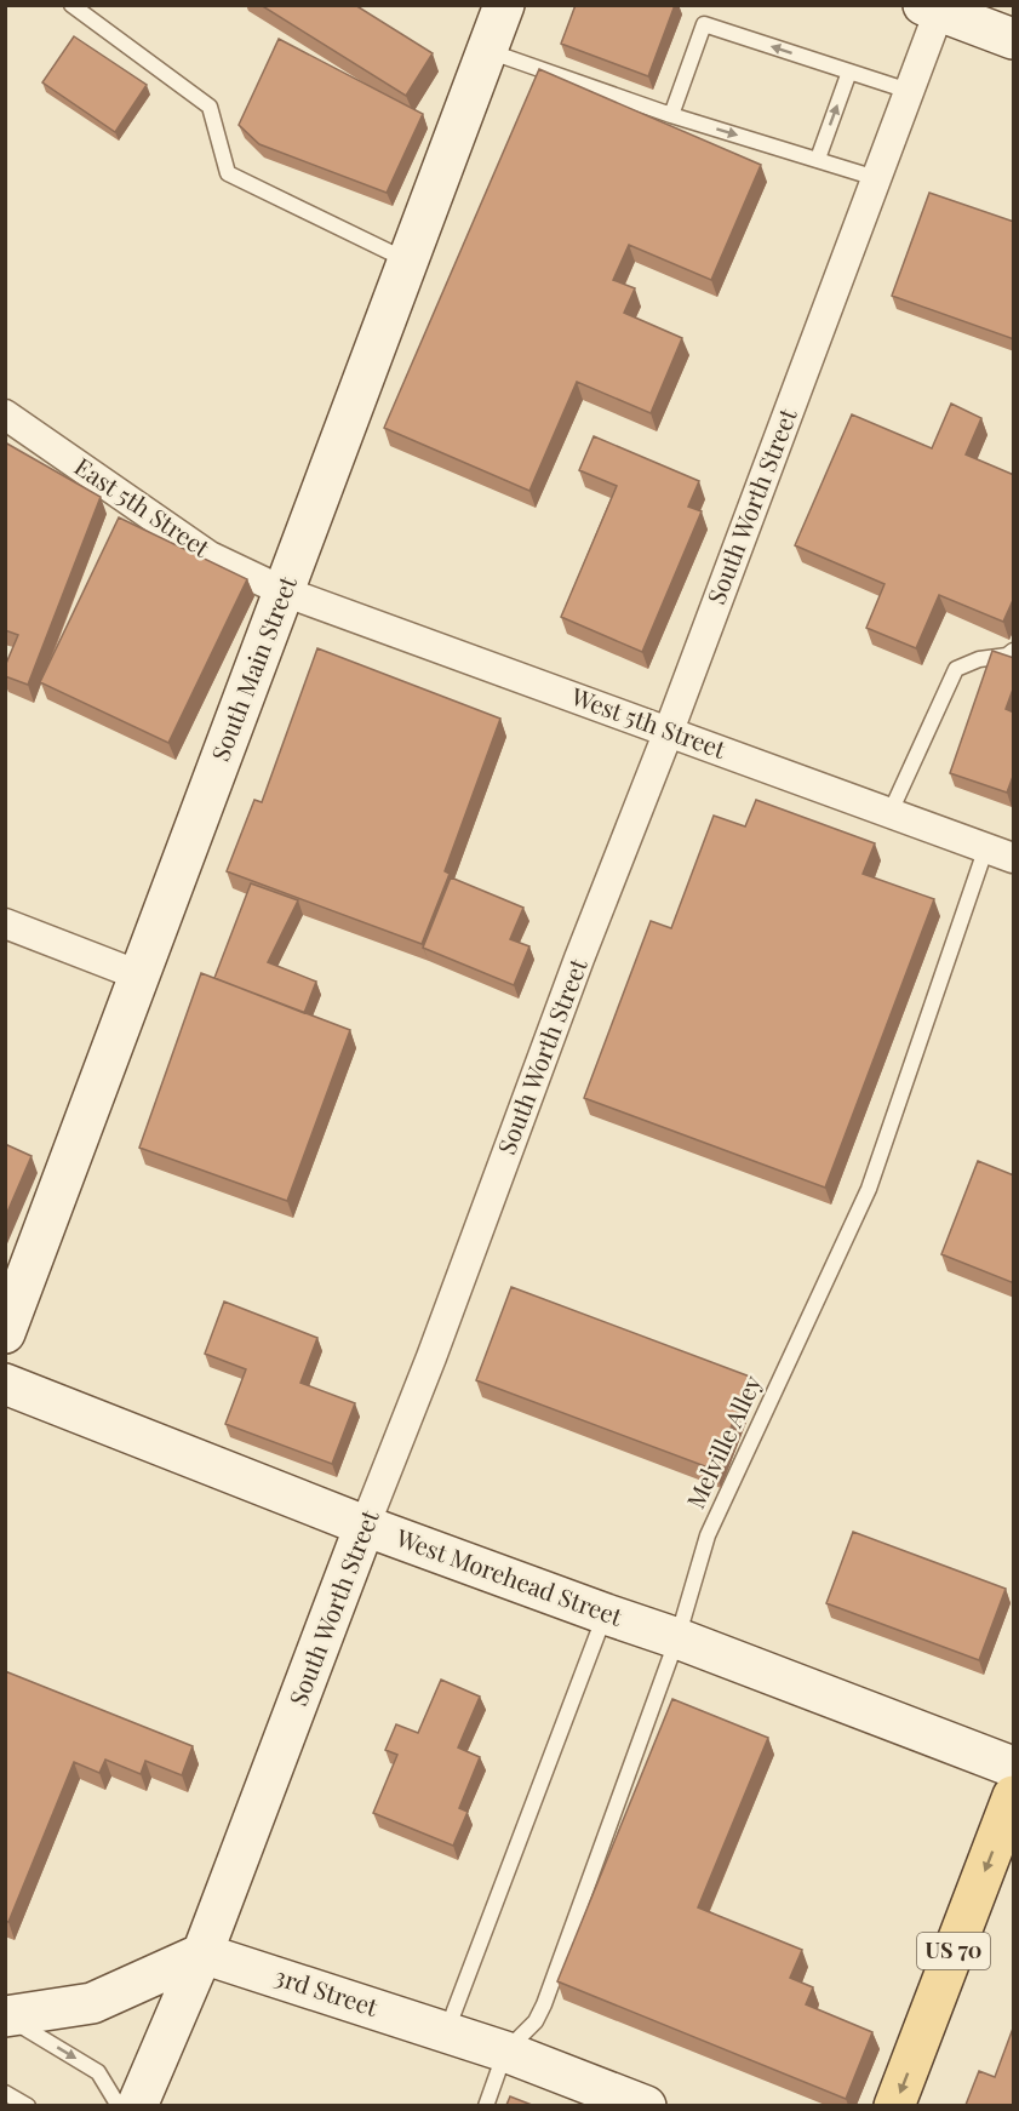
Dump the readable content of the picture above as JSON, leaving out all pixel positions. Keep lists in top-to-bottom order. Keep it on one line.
{"streets":{"main road":["US 70"],"street":["South Worth Street","East 5th Street","South Main Street","West 5th Street","West Morehead Street","3rd Street"],"lane":["Melville Alley"]},"crossings":[["South Worth Street","West 5th Street"],["South Worth Street","West Morehead Street"],["South Worth Street","3rd Street"],["East 5th Street","South Main Street"],["East 5th Street","West 5th Street"],["South Main Street","West 5th Street"],["West 5th Street","Melville Alley"],["Melville Alley","West Morehead Street"],["Melville Alley","3rd Street"]]}
